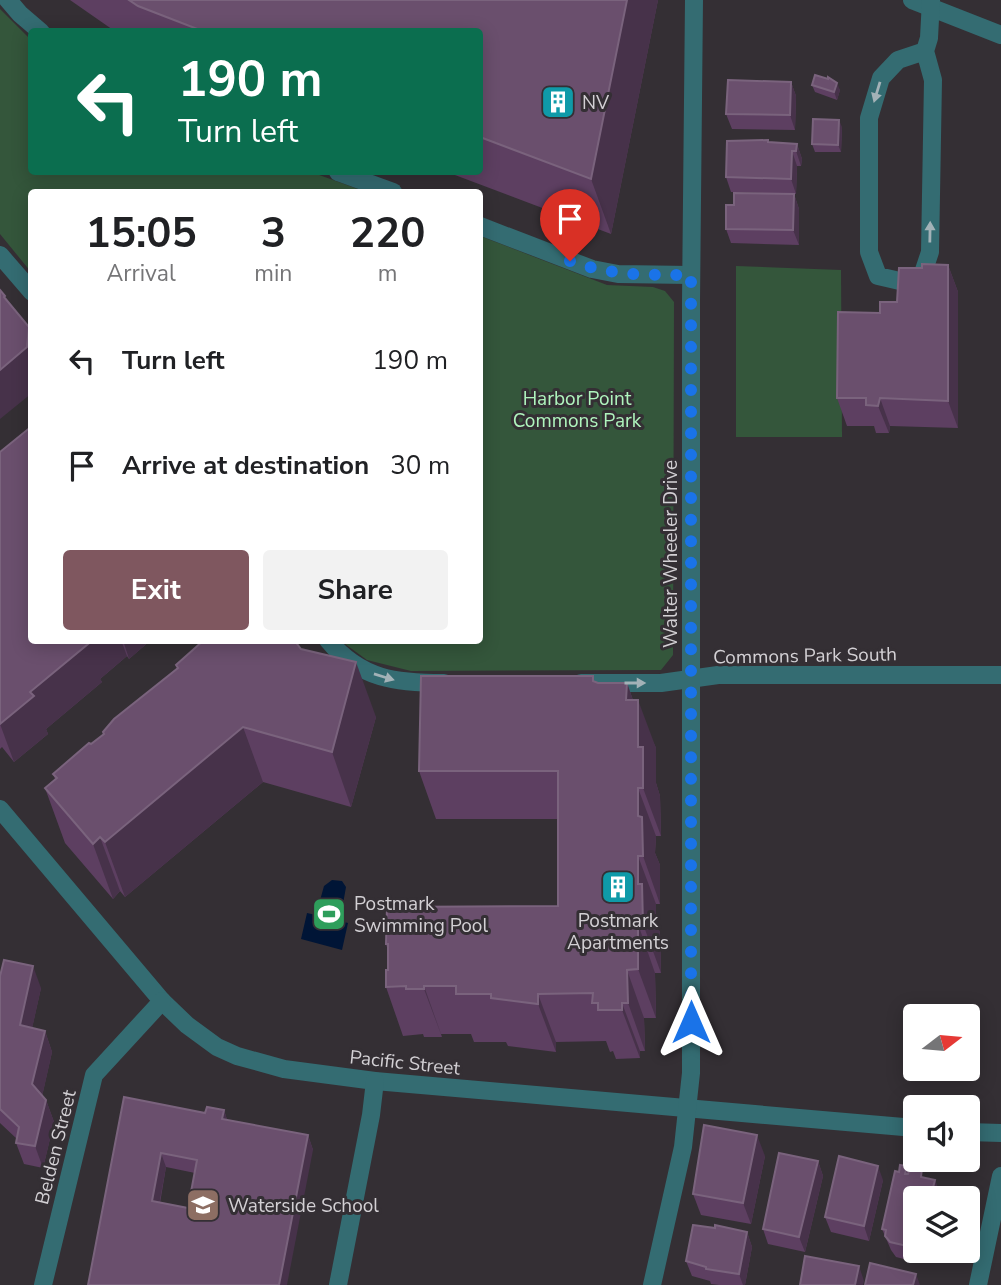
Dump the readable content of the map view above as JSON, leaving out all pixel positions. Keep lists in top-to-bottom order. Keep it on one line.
{"streets":{"street":["Walter Wheeler Drive","Commons Park South","Pacific Street","Belden Street"]},"crossings":[["Walter Wheeler Drive","Commons Park South"],["Walter Wheeler Drive","Pacific Street"],["Pacific Street","Belden Street"]],"parks":["Harbor Point Commons Park"],"places":{"building":["NV","Postmark Apartments"],"sports":["Postmark Swimming Pool"],"school or university":["Waterside School"]},"north":"right","page":{"turn":["190 m","Turn left"],"eta":["15:05","Arrival","3","min","220","m"],"list":[{"name":"Turn left","value":"190 m"},{"name":"Arrive at destination","value":"30 m"}],"buttons":["Exit","Share"]}}
